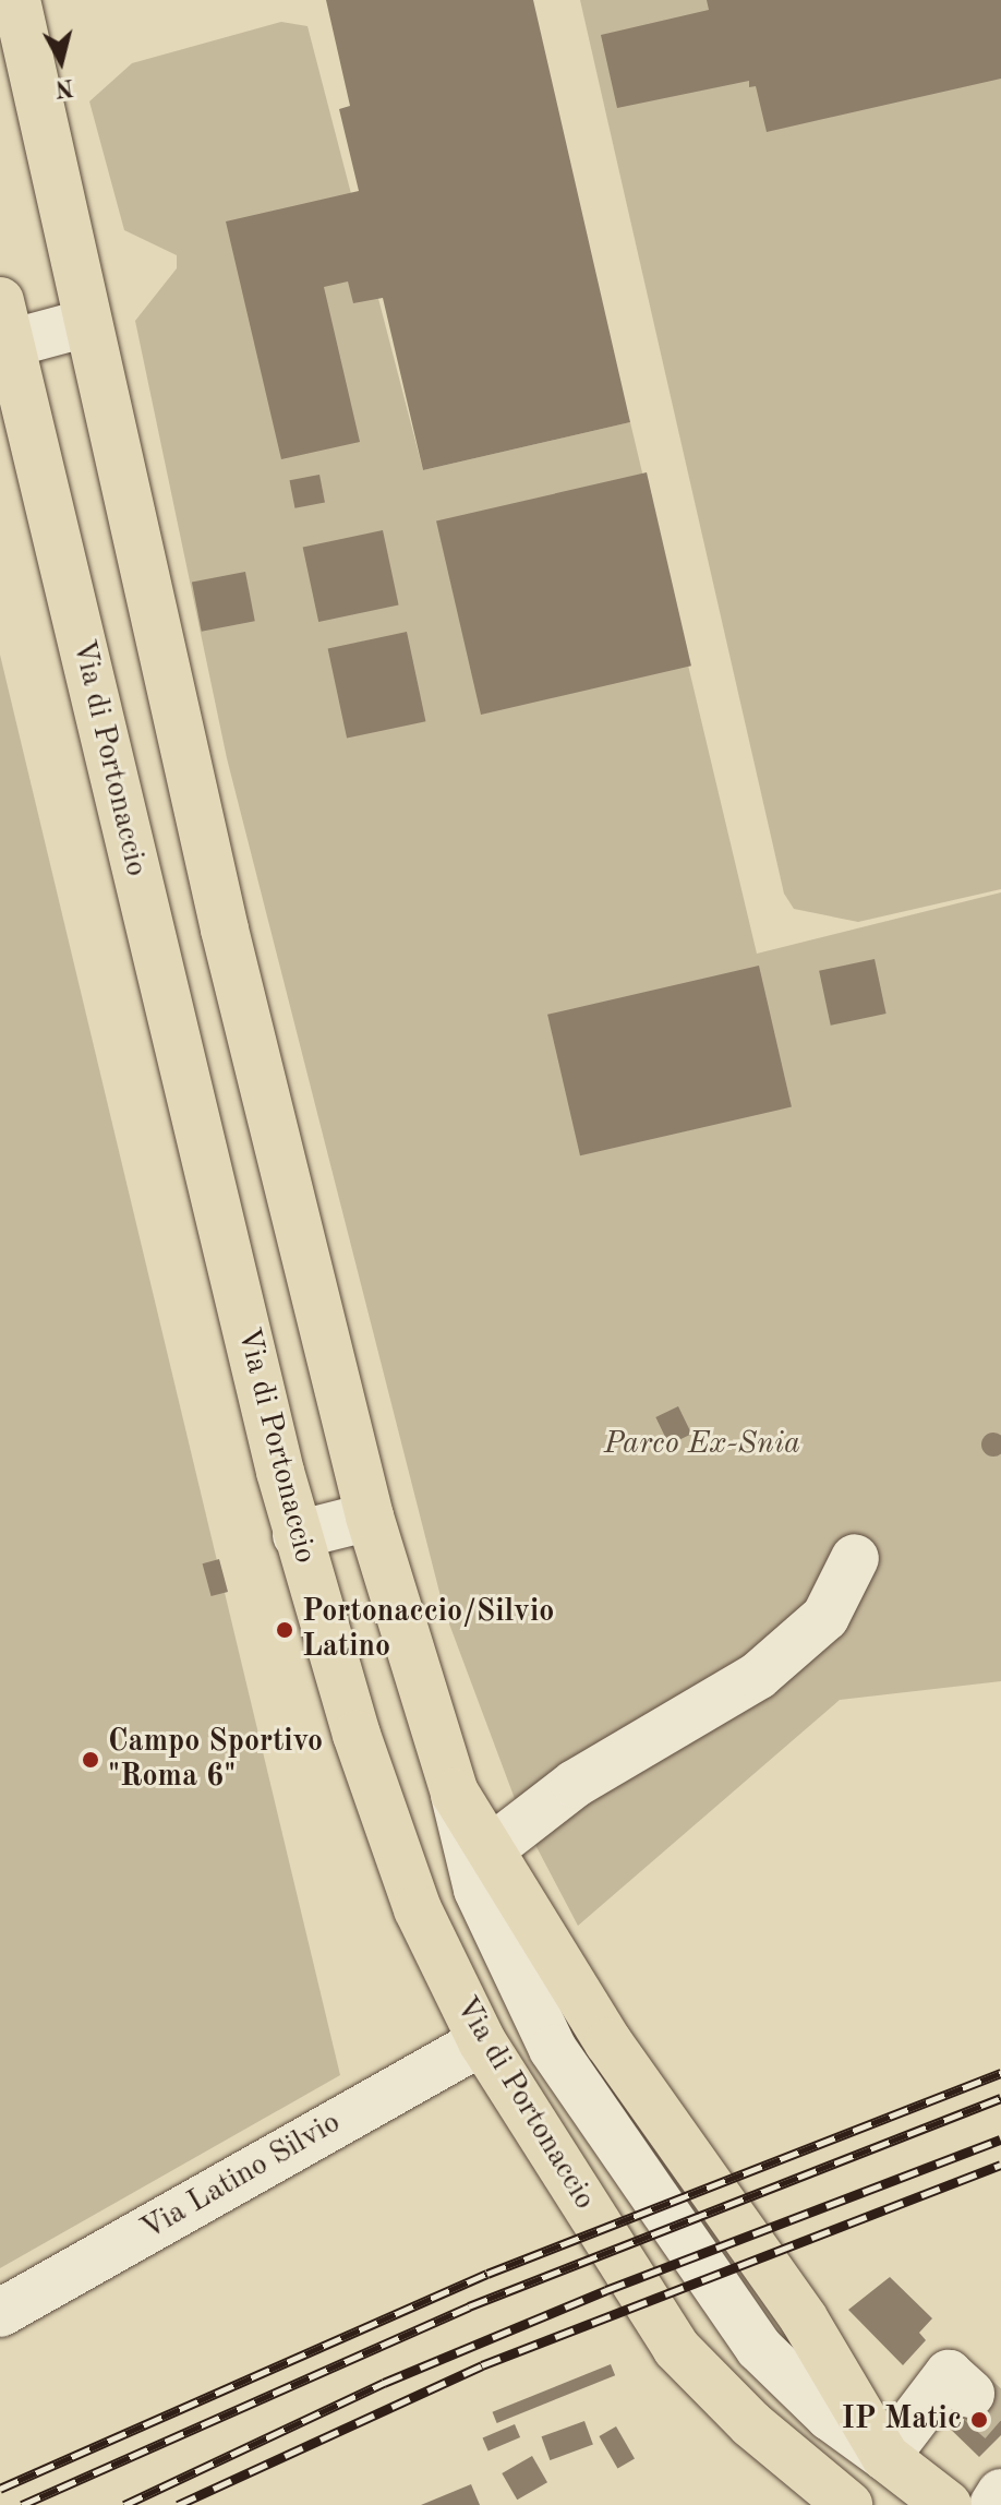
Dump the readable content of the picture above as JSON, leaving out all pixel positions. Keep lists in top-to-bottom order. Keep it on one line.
{"streets":{"main road":["Via di Portonaccio"],"street":["Via Latino Silvio"]},"crossings":[["Via di Portonaccio","Via Latino Silvio"]],"parks":["Parco Ex-Snia"],"places":["Portonaccio/Silvio Latino","Campo Sportivo \"Roma 6\"","IP Matic"],"north":"bottom"}
